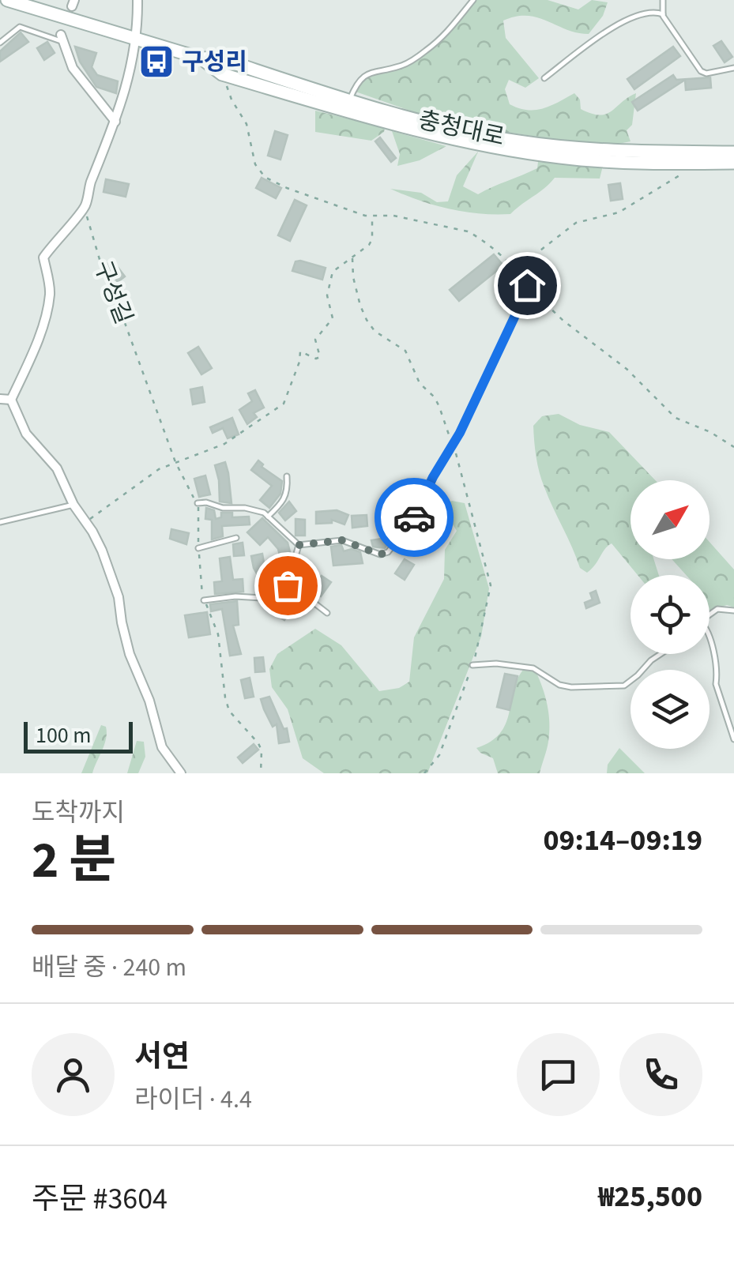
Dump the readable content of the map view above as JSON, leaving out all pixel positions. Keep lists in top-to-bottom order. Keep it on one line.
{"streets":{"main road":["충청대로"],"path":["구성길"]},"places":{"bus stop":["구성리"]},"scale_bar":"100 m","north":"top right","page":{"scale":"100 m","heading":["2 분","도착까지","09:14–09:19"],"panel":["서연","라이더 · 4.4","주문 #3604","₩25,500"],"bar":"배달 중 · 240 m"}}
